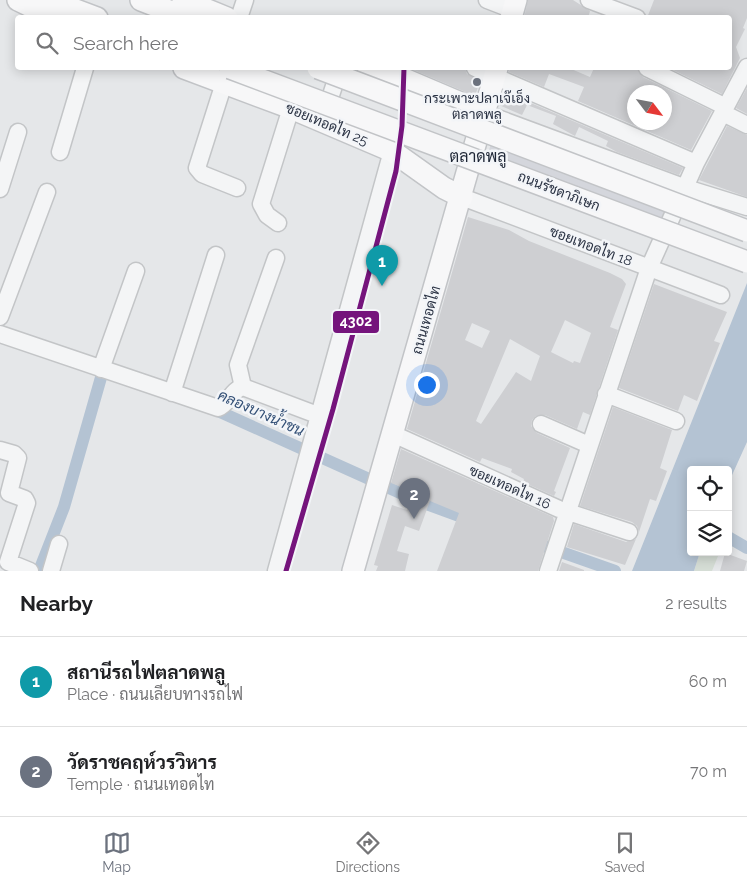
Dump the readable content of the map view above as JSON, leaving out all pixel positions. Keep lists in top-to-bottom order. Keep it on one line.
{"streets":{"main road":["ซอยเทอดไท 25","ถนนรัชดาภิเษก","ถนนเทอดไท"],"street":["ซอยเทอดไท 18","ซอยเทอดไท 16"]},"crossings":[["ซอยเทอดไท 25","ถนนรัชดาภิเษก"],["ซอยเทอดไท 25","ซอยเทอดไท 18"],["ซอยเทอดไท 25","ถนนเทอดไท"],["ซอยเทอดไท 18","ถนนเทอดไท"],["ถนนเทอดไท","ซอยเทอดไท 16"]],"districts":["ตลาดพลู"],"water":["คลองบางน้ำชน"],"places":["กระเพาะปลาเจ๊เอ็ง ตลาดพลู"],"lines":["transit line 4302"],"north":"bottom right","page":{"search":"Search here","pins":["1","2"],"heading":["Nearby","2 results"],"list":[{"mark":"1","name":"สถานีรถไฟตลาดพลู","note":"Place · ถนนเลียบทางรถไฟ","value":"60 m"},{"mark":"2","name":"วัดราชคฤห์วรวิหาร","note":"Temple · ถนนเทอดไท","value":"70 m"}],"nav":["Map","Directions","Saved"]}}
